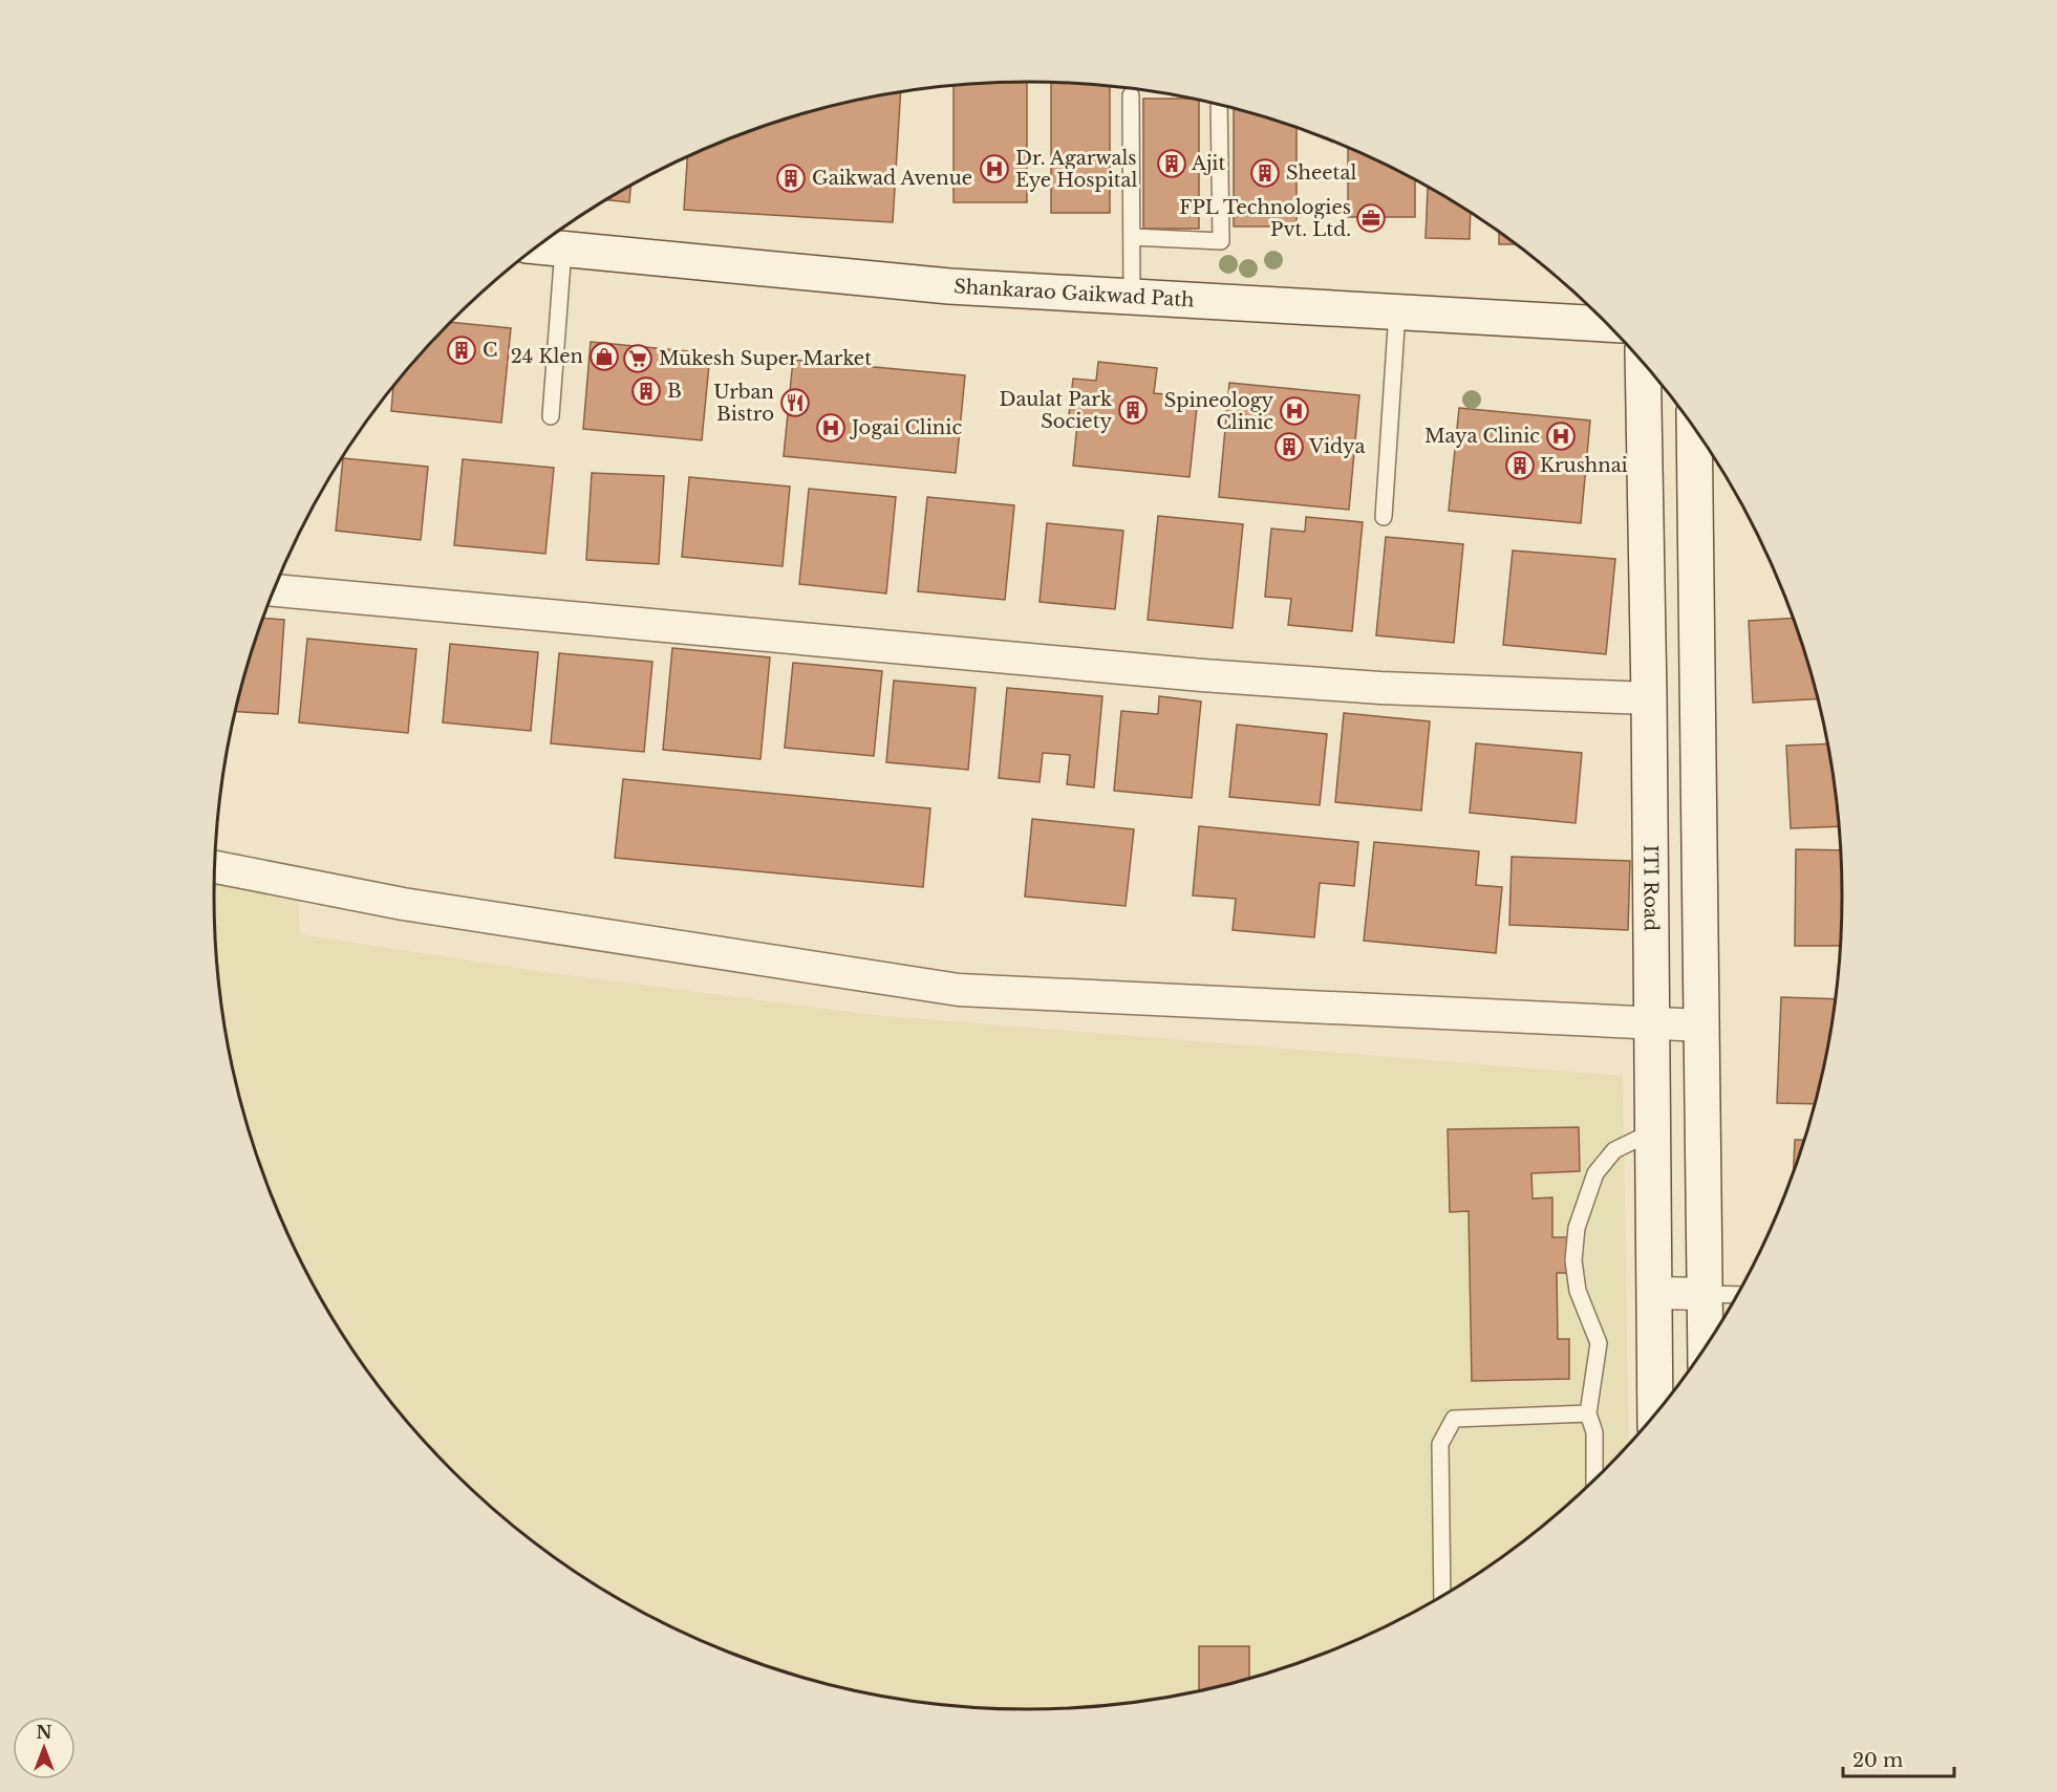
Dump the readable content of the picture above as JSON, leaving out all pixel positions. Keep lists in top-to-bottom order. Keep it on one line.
{"streets":{"main road":["Shankarao Gaikwad Path","ITI Road"]},"places":{"building":["Ajit","Sheetal","Gaikwad Avenue","C","B","Daulat Park Society","Vidya","Krushnai"],"hospital":["Dr. Agarwals Eye Hospital","Spineology Clinic","Jogai Clinic","Maya Clinic"],"office":["FPL Technologies Pvt. Ltd."],"shop":["24 Klen"],"supermarket":["Mukesh Super Market"],"restaurant":["Urban Bistro"]},"scale_bar":"20 m","north":"top"}
